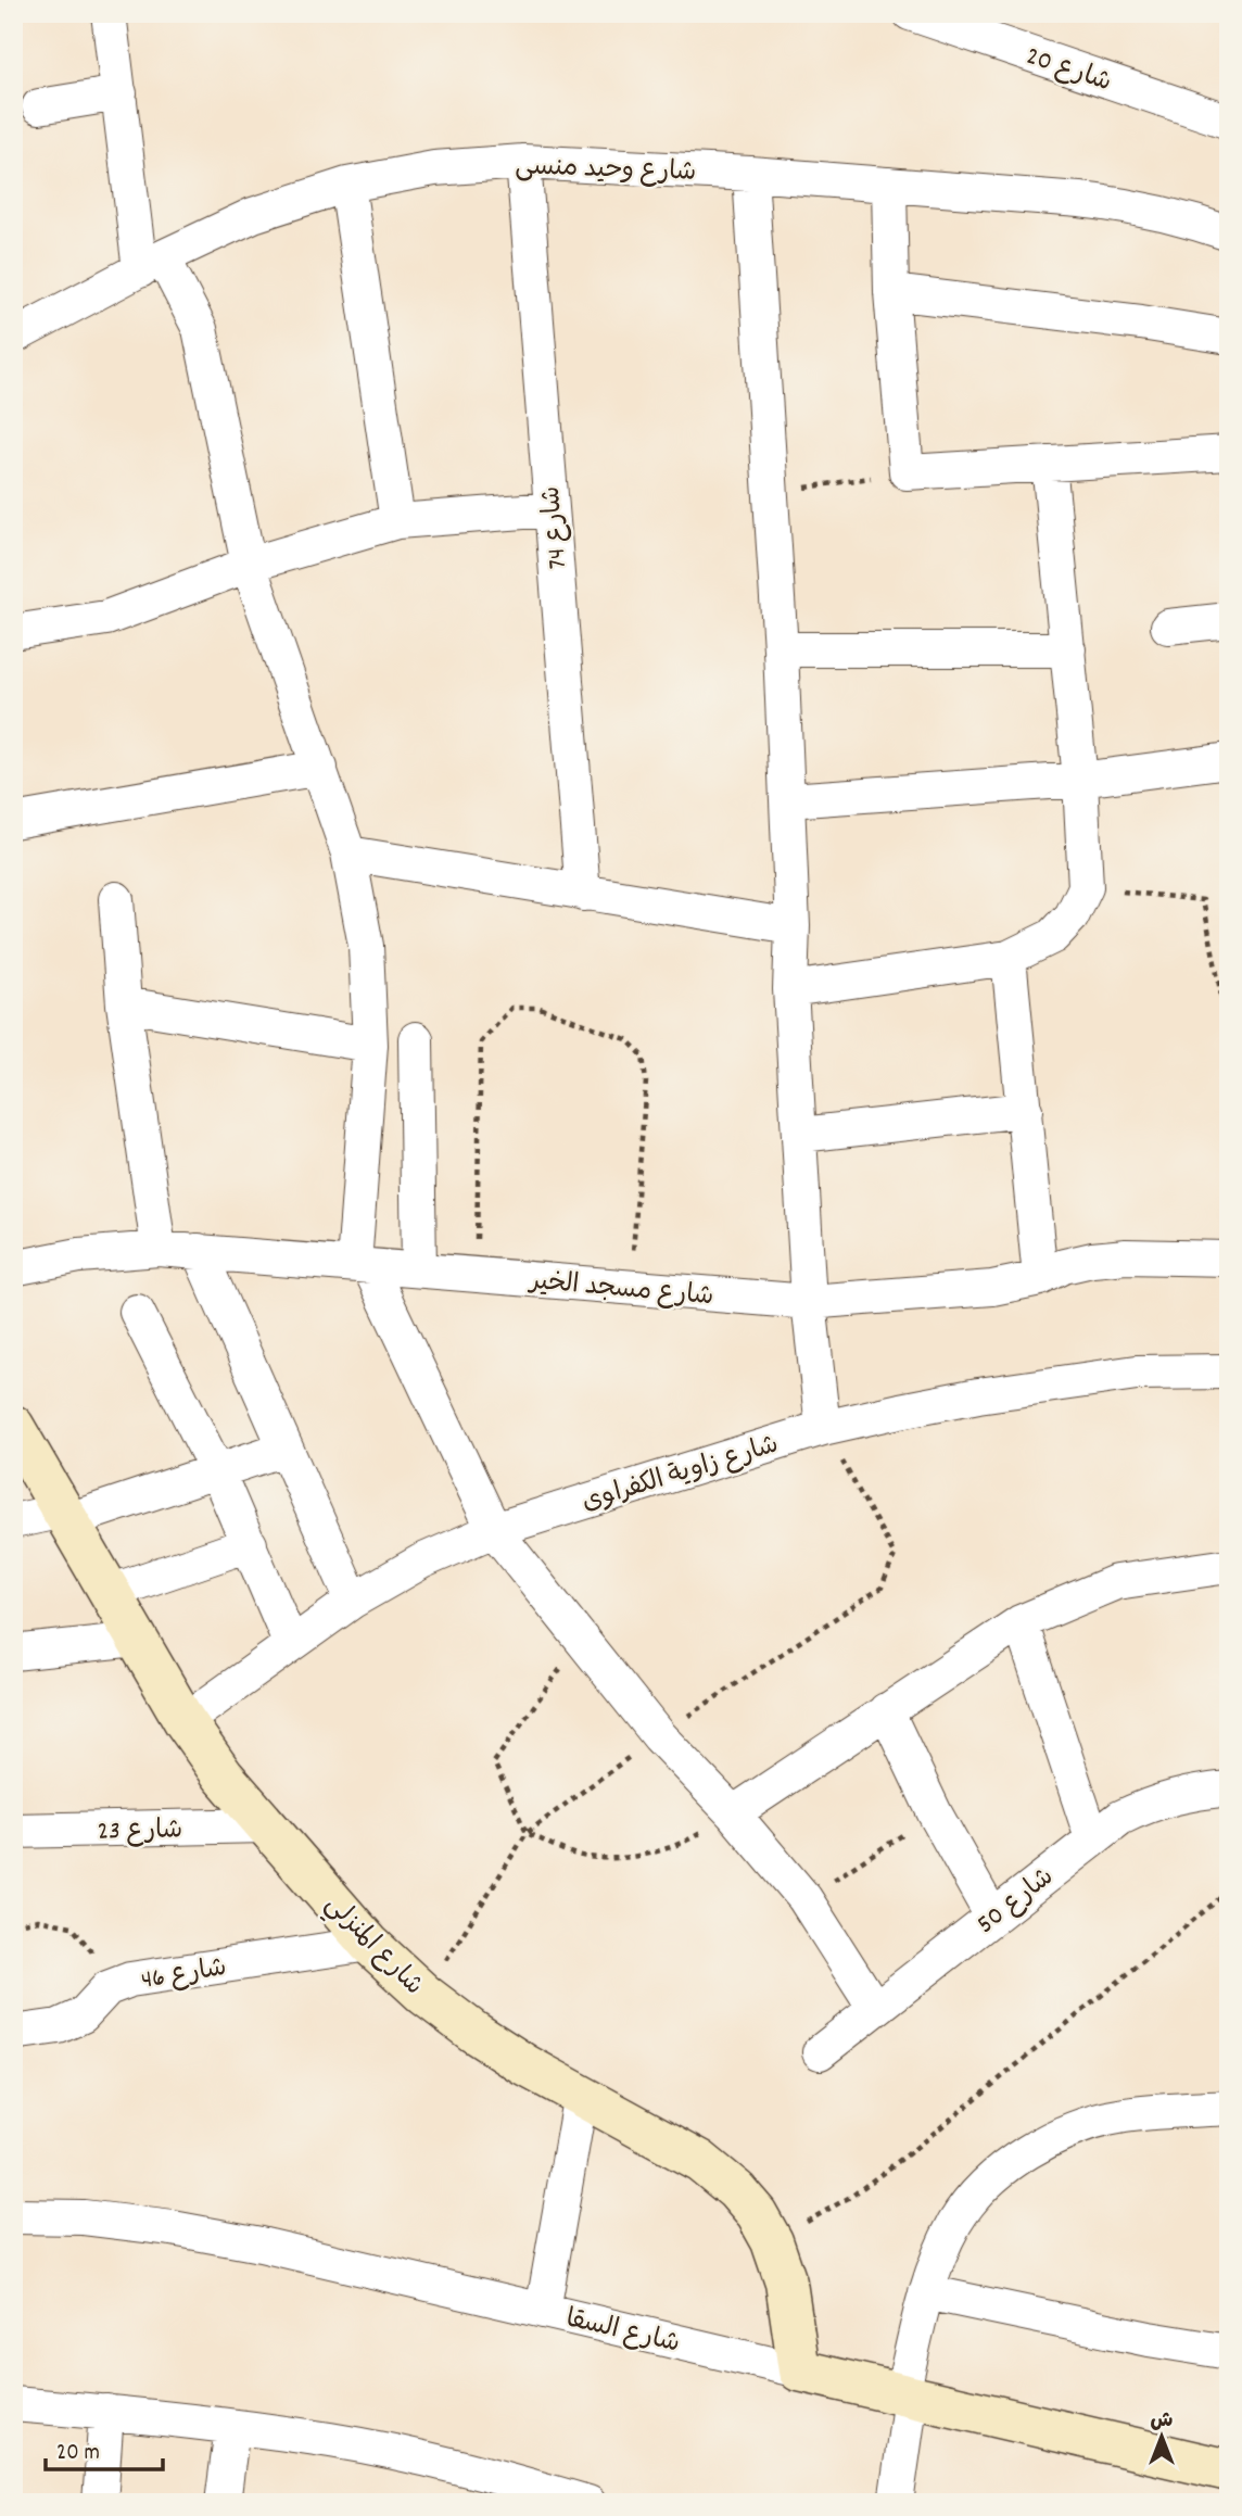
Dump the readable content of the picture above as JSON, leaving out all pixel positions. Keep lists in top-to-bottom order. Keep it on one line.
{"streets":{"street":["شارع 20","شارع وحيد منسى","شارع 74","شارع مسجد الخير","شارع زاوية الكفراوى","شارع 23","شارع 50","شارع المنزلي","شارع 46","شارع السقا"]},"crossings":[["شارع وحيد منسى","شارع 74"],["شارع زاوية الكفراوى","شارع المنزلي"],["شارع 23","شارع المنزلي"],["شارع المنزلي","شارع 46"],["شارع المنزلي","شارع السقا"]],"scale_bar":"20 m","north":"top"}
